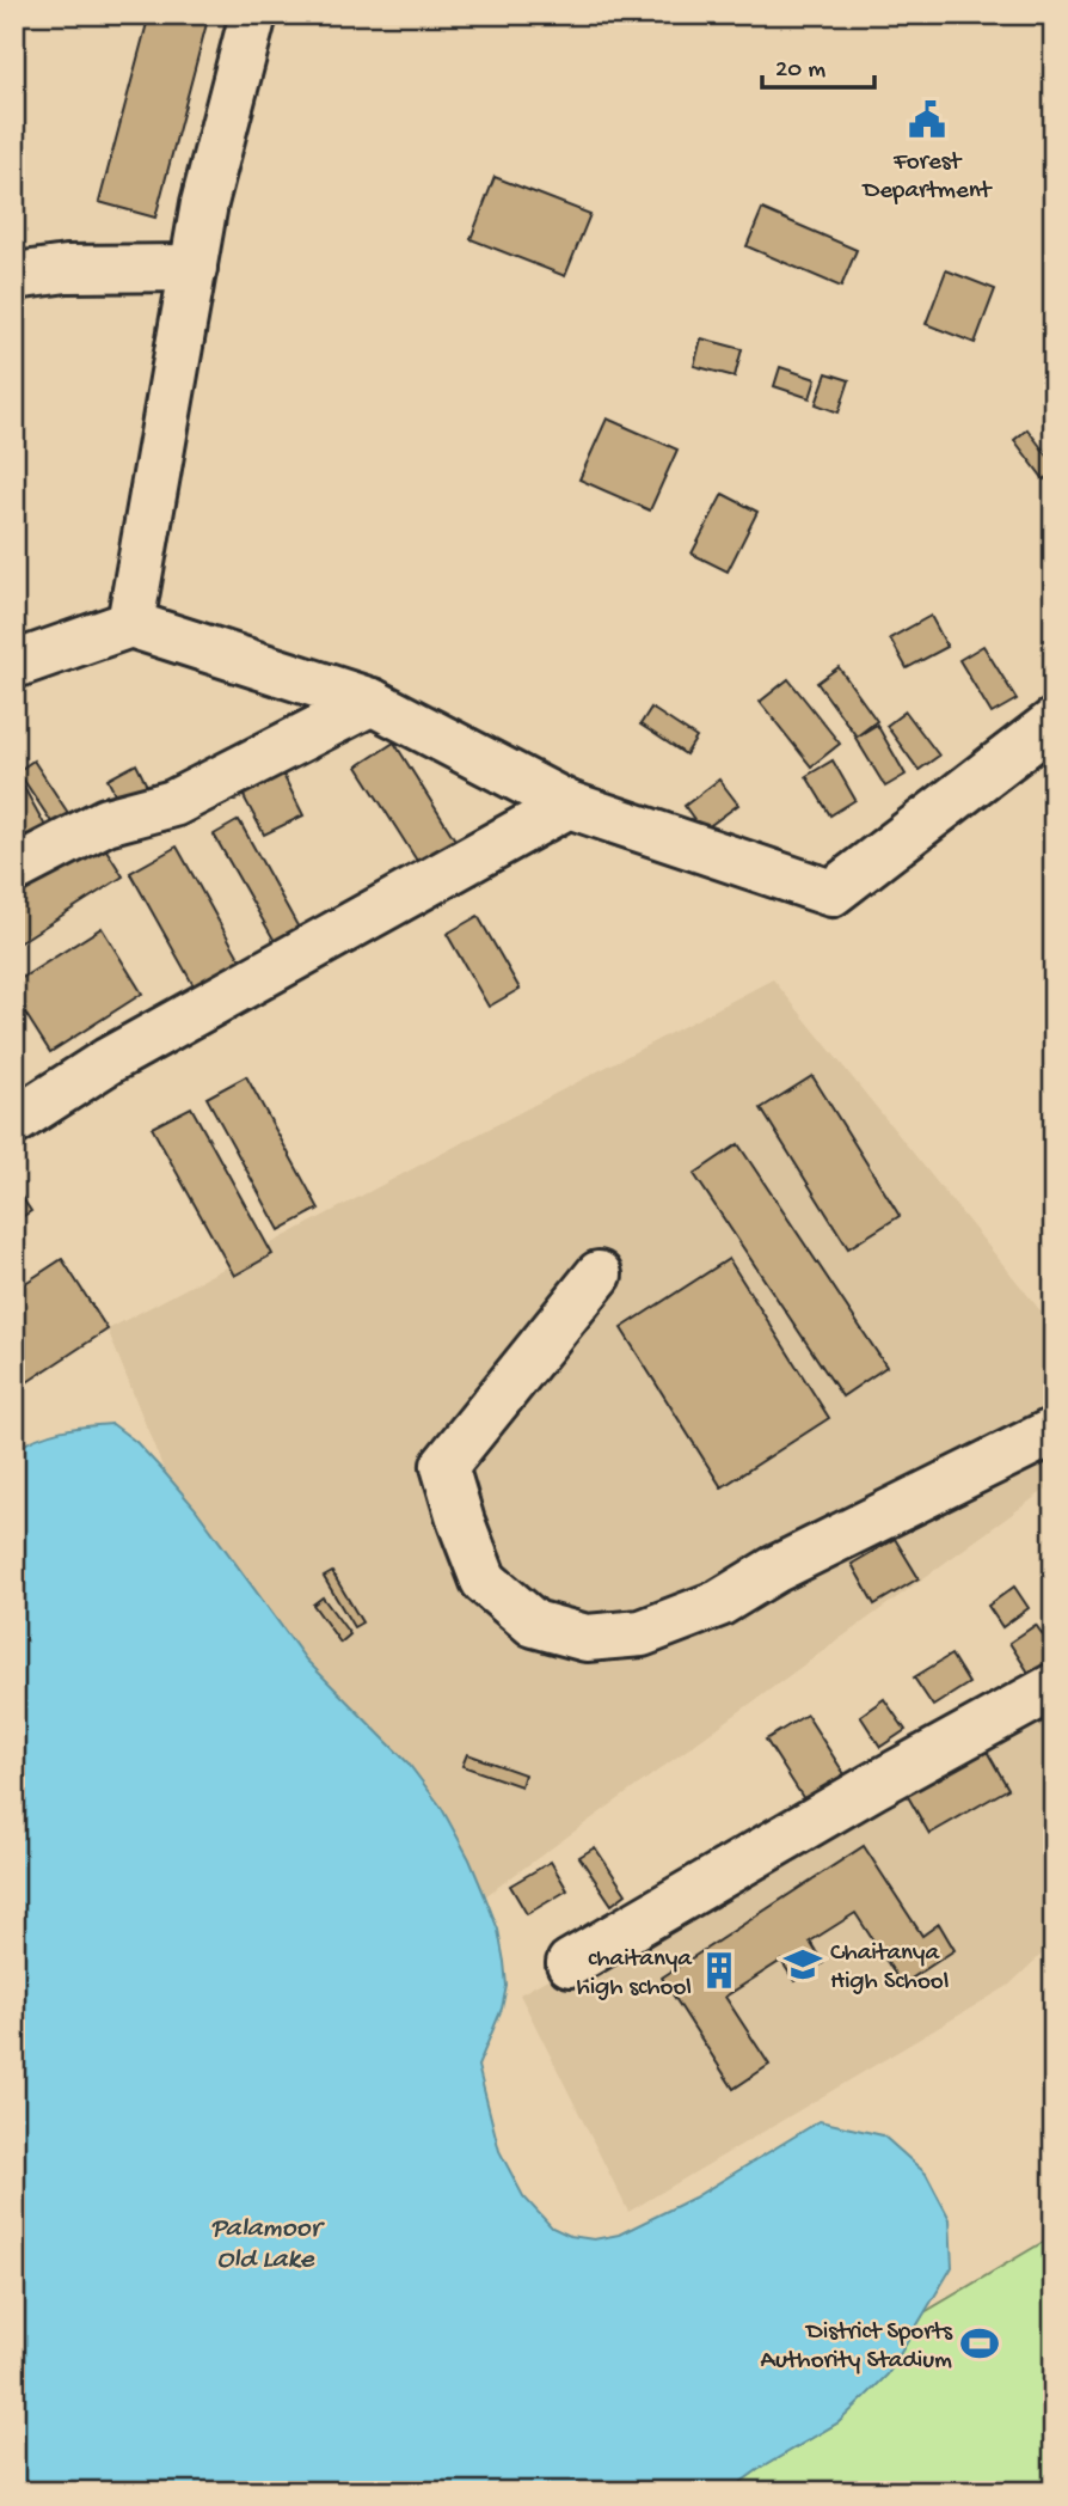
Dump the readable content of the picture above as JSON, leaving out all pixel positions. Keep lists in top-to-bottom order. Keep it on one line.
{"water":["Palamoor Old Lake"],"places":{"public building":["Forest Department"],"school or university":["Chaitanya High School"],"building":["chaitanya high school"],"sports":["District Sports Authority Stadium"]},"scale_bar":"20 m"}
